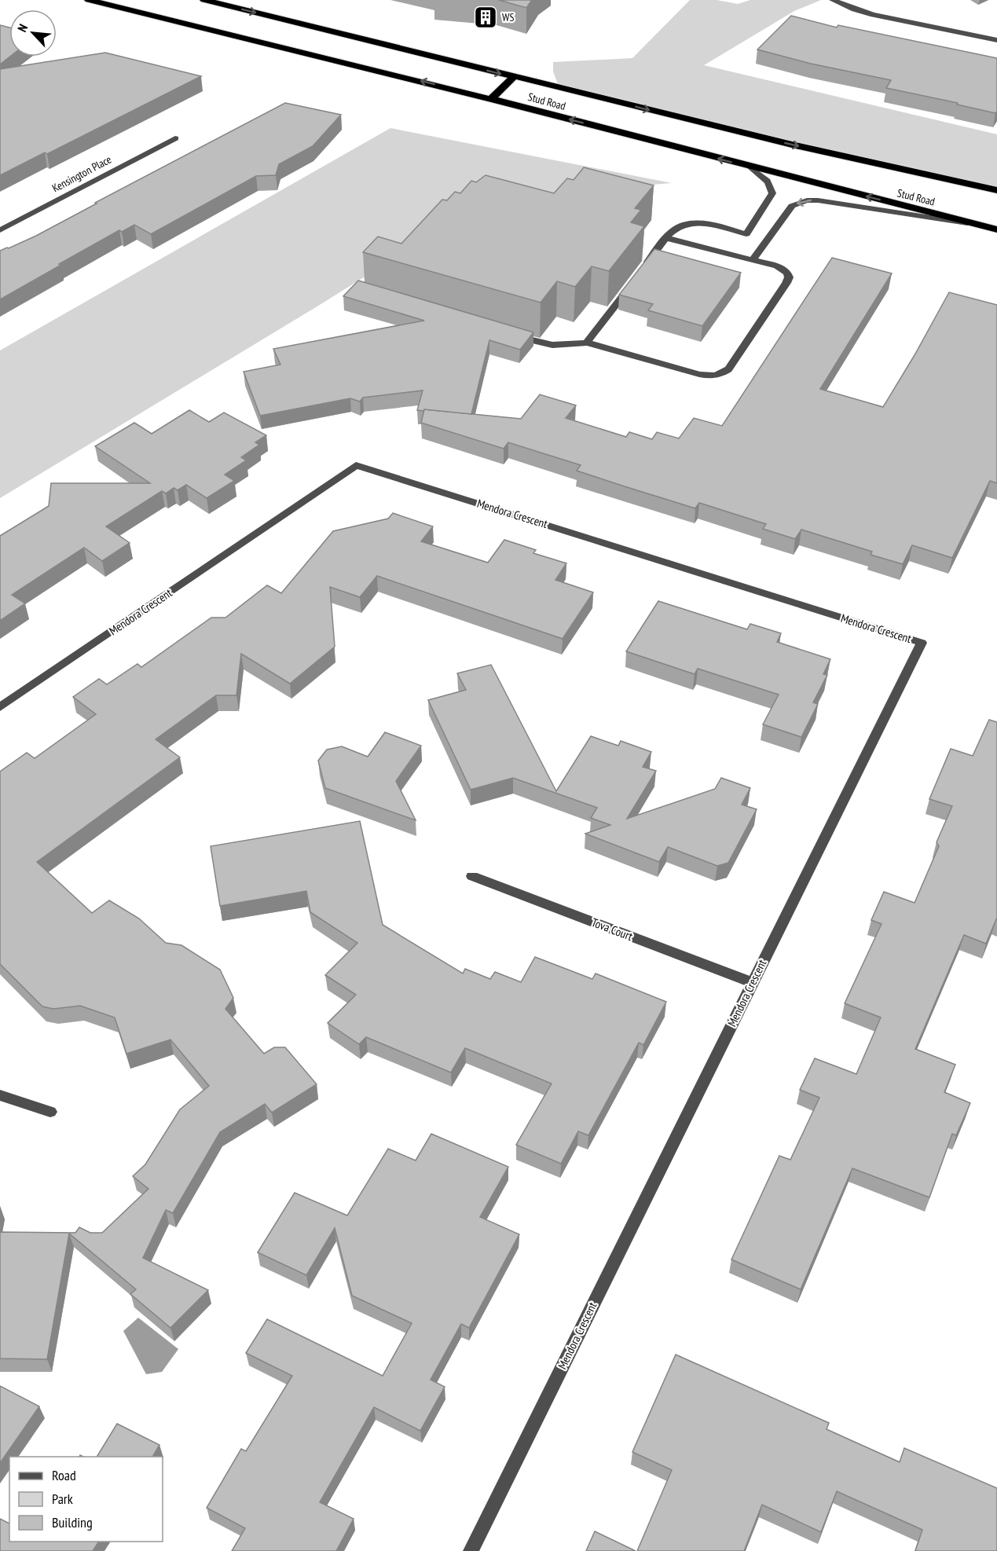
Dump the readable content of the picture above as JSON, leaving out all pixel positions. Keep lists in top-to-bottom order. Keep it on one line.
{"streets":{"highway":["Stud Road"],"street":["Kensington Place","Mendora Crescent","Tova Court"]},"crossings":[["Mendora Crescent","Tova Court"]],"places":{"building":["WS"]},"legend":["Road","Park","Building"],"north":"top left"}
